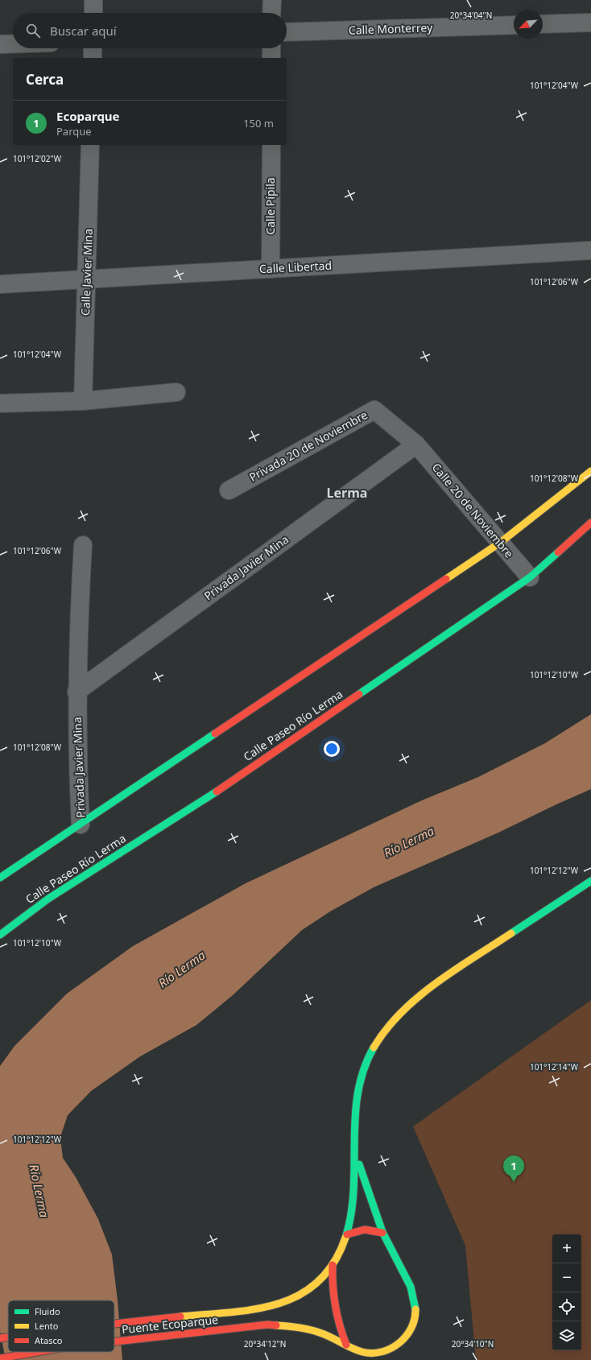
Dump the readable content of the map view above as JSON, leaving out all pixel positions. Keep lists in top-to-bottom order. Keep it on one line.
{"streets":{"street":["Calle Monterrey","Calle Pípila","Calle Libertad","Calle Javier Mina","Privada 20 de Noviembre","Calle 20 de Noviembre","Privada Javier Mina","Calle Paseo Río Lerma","Puente Ecoparque"]},"crossings":[["Calle Pípila","Calle Libertad"],["Calle Libertad","Calle Javier Mina"],["Privada 20 de Noviembre","Calle 20 de Noviembre"],["Privada 20 de Noviembre","Privada Javier Mina"],["Calle 20 de Noviembre","Privada Javier Mina"],["Calle 20 de Noviembre","Calle Paseo Río Lerma"]],"districts":["Lerma"],"water":["Río Lerma"],"legend":["Fluido","Lento","Atasco"],"north":"bottom left","page":{"search":"Buscar aquí","heading":"Cerca","list":[{"mark":"1","name":"Ecoparque","note":"Parque","value":"150 m"}],"pins":"1","map_buttons":["+","−"]},"coordinates":["20°34'04\"N","101°12'04\"W","101°12'02\"W","101°12'06\"W","101°12'08\"W","101°12'10\"W","101°12'12\"W","101°12'14\"W","20°34'12\"N","20°34'10\"N"]}
